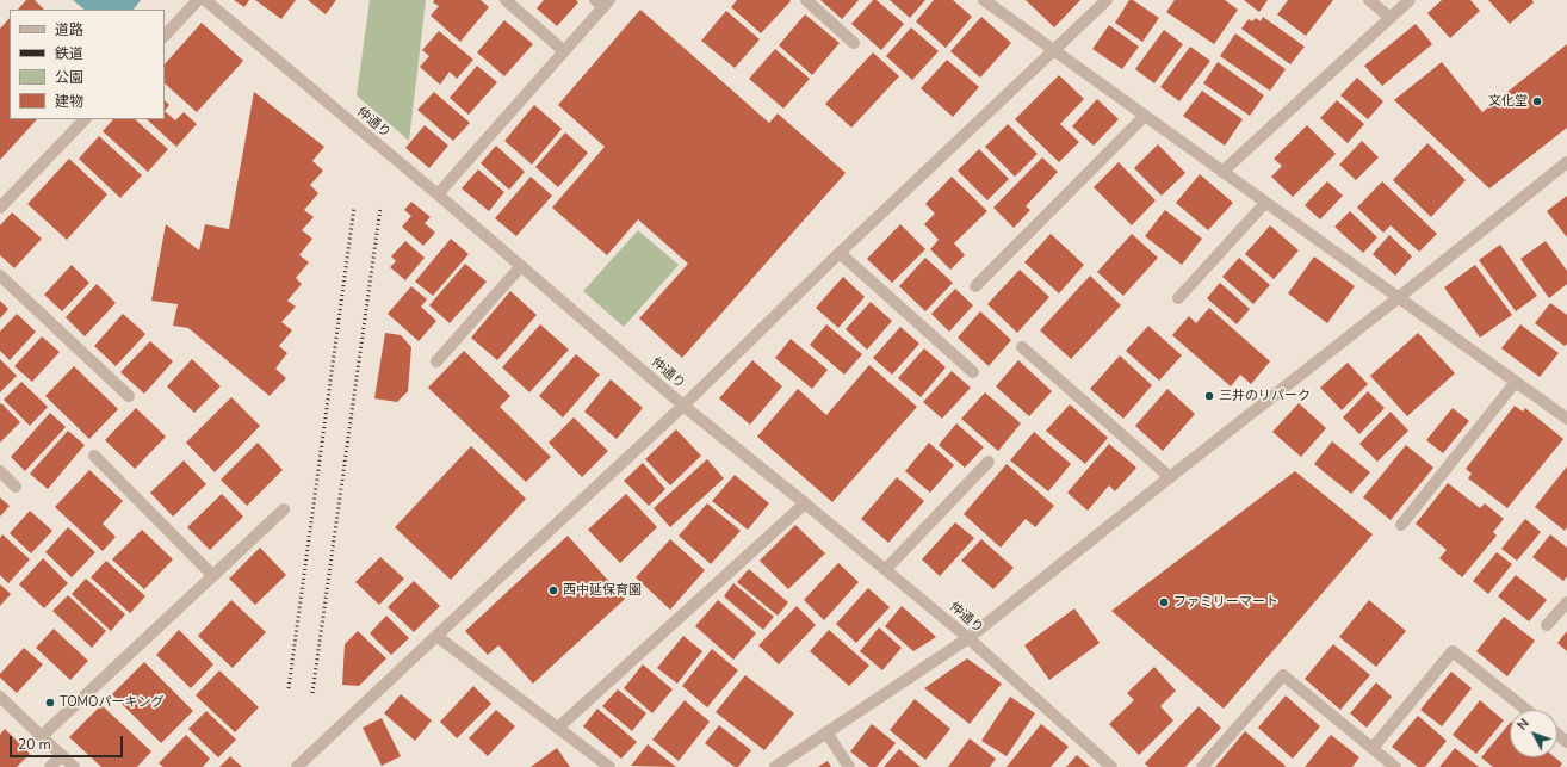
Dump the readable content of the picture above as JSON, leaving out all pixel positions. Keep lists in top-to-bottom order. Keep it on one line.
{"streets":{"street":["仲通り"]},"places":["文化堂","三井のリパーク","西中延保育園","ファミリーマート","TOMOパーキング"],"legend":["道路","鉄道","公園","建物"],"scale_bar":"20 m","north":"top left"}
